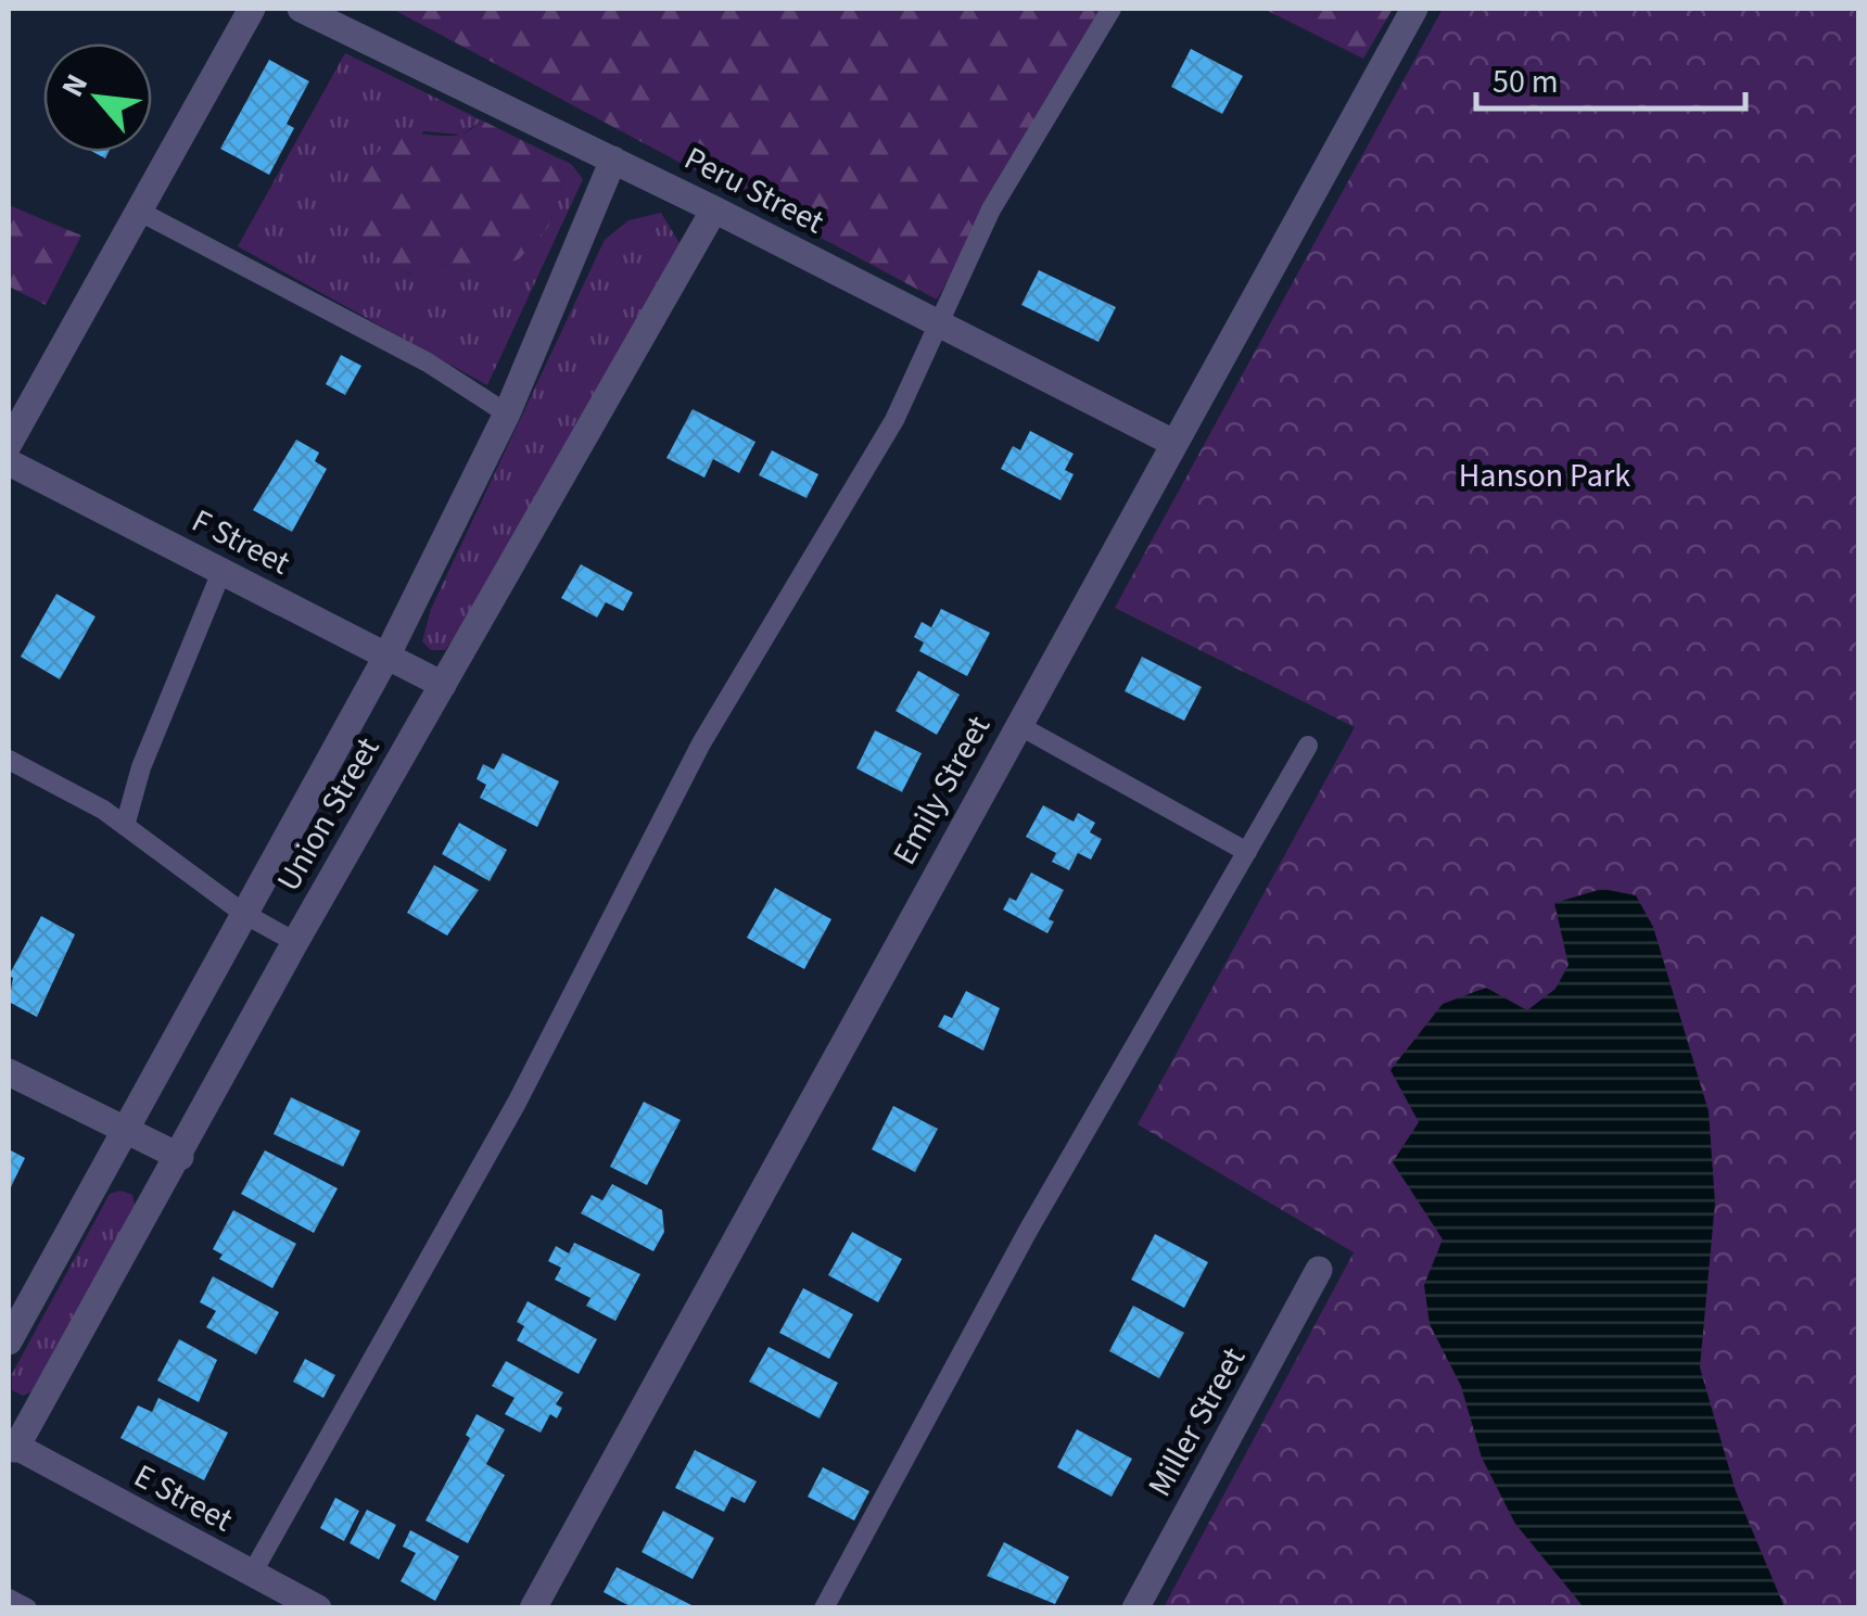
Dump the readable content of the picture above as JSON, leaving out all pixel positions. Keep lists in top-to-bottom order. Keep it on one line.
{"streets":{"street":["Peru Street","F Street","Emily Street","Union Street","Miller Street","E Street"]},"crossings":[["Peru Street","Emily Street"],["Peru Street","Union Street"],["F Street","Union Street"],["Union Street","E Street"]],"parks":["Hanson Park"],"scale_bar":"50 m","north":"top left"}
